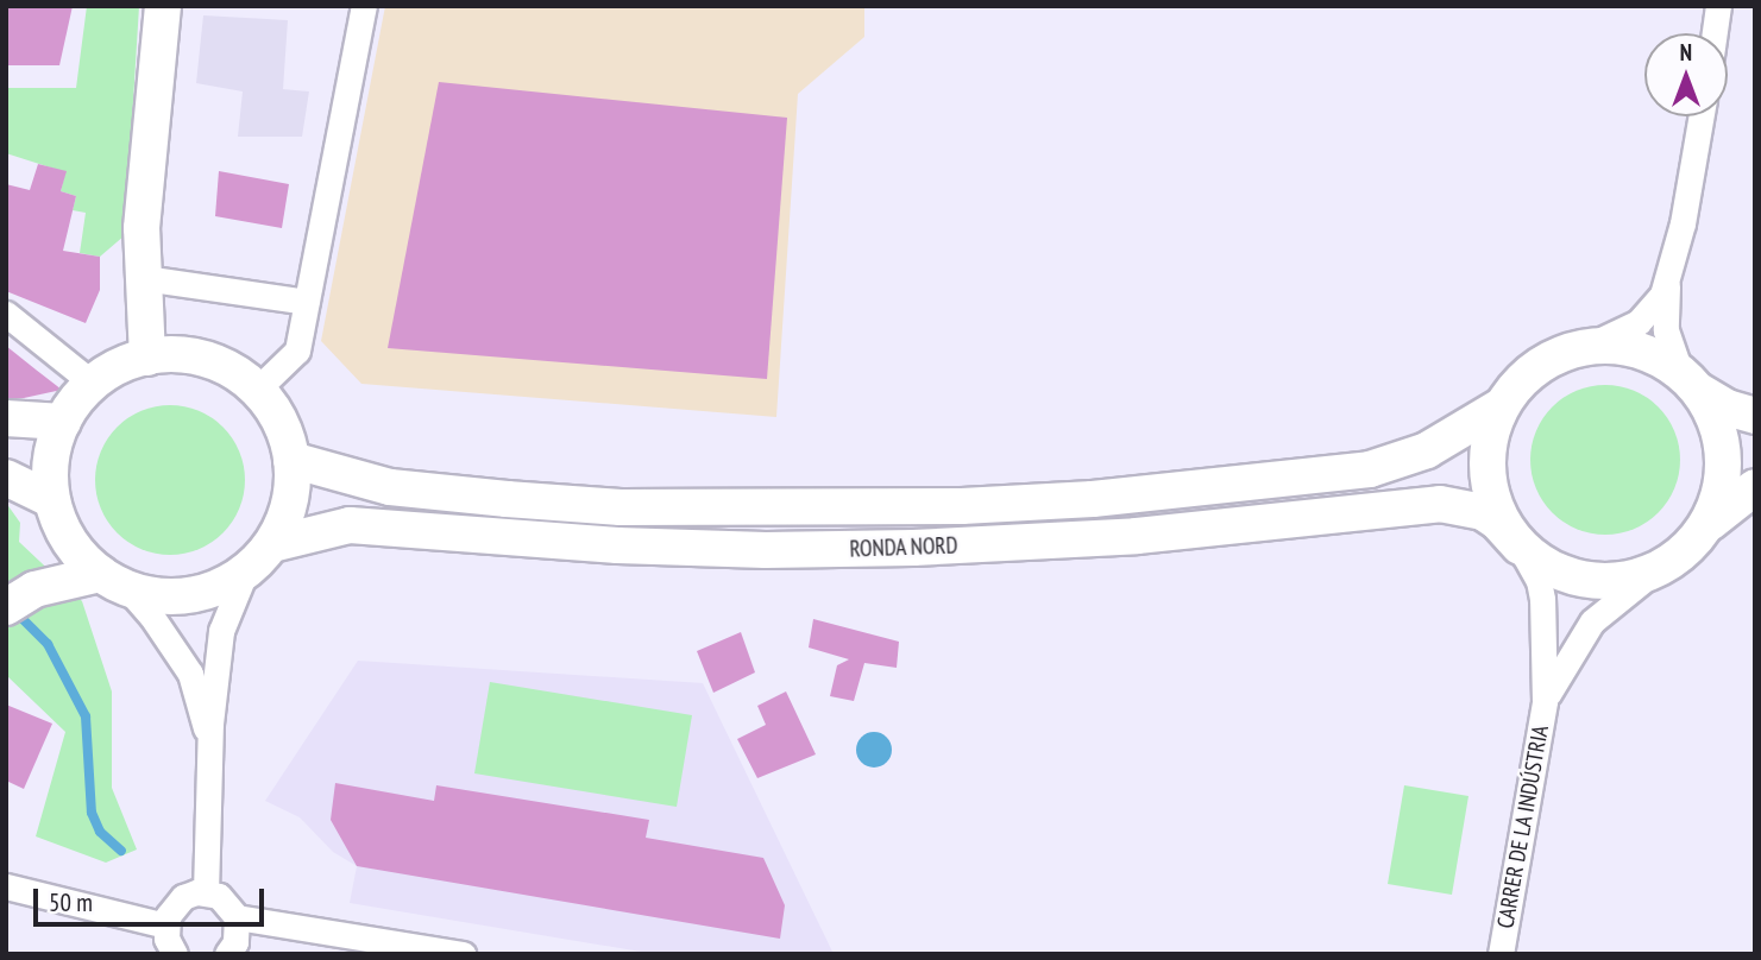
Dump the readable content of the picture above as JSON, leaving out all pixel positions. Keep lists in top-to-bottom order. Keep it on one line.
{"streets":{"main road":["RONDA NORD"],"street":["CARRER DE LA INDÚSTRIA"]},"scale_bar":"50 m","north":"top"}
